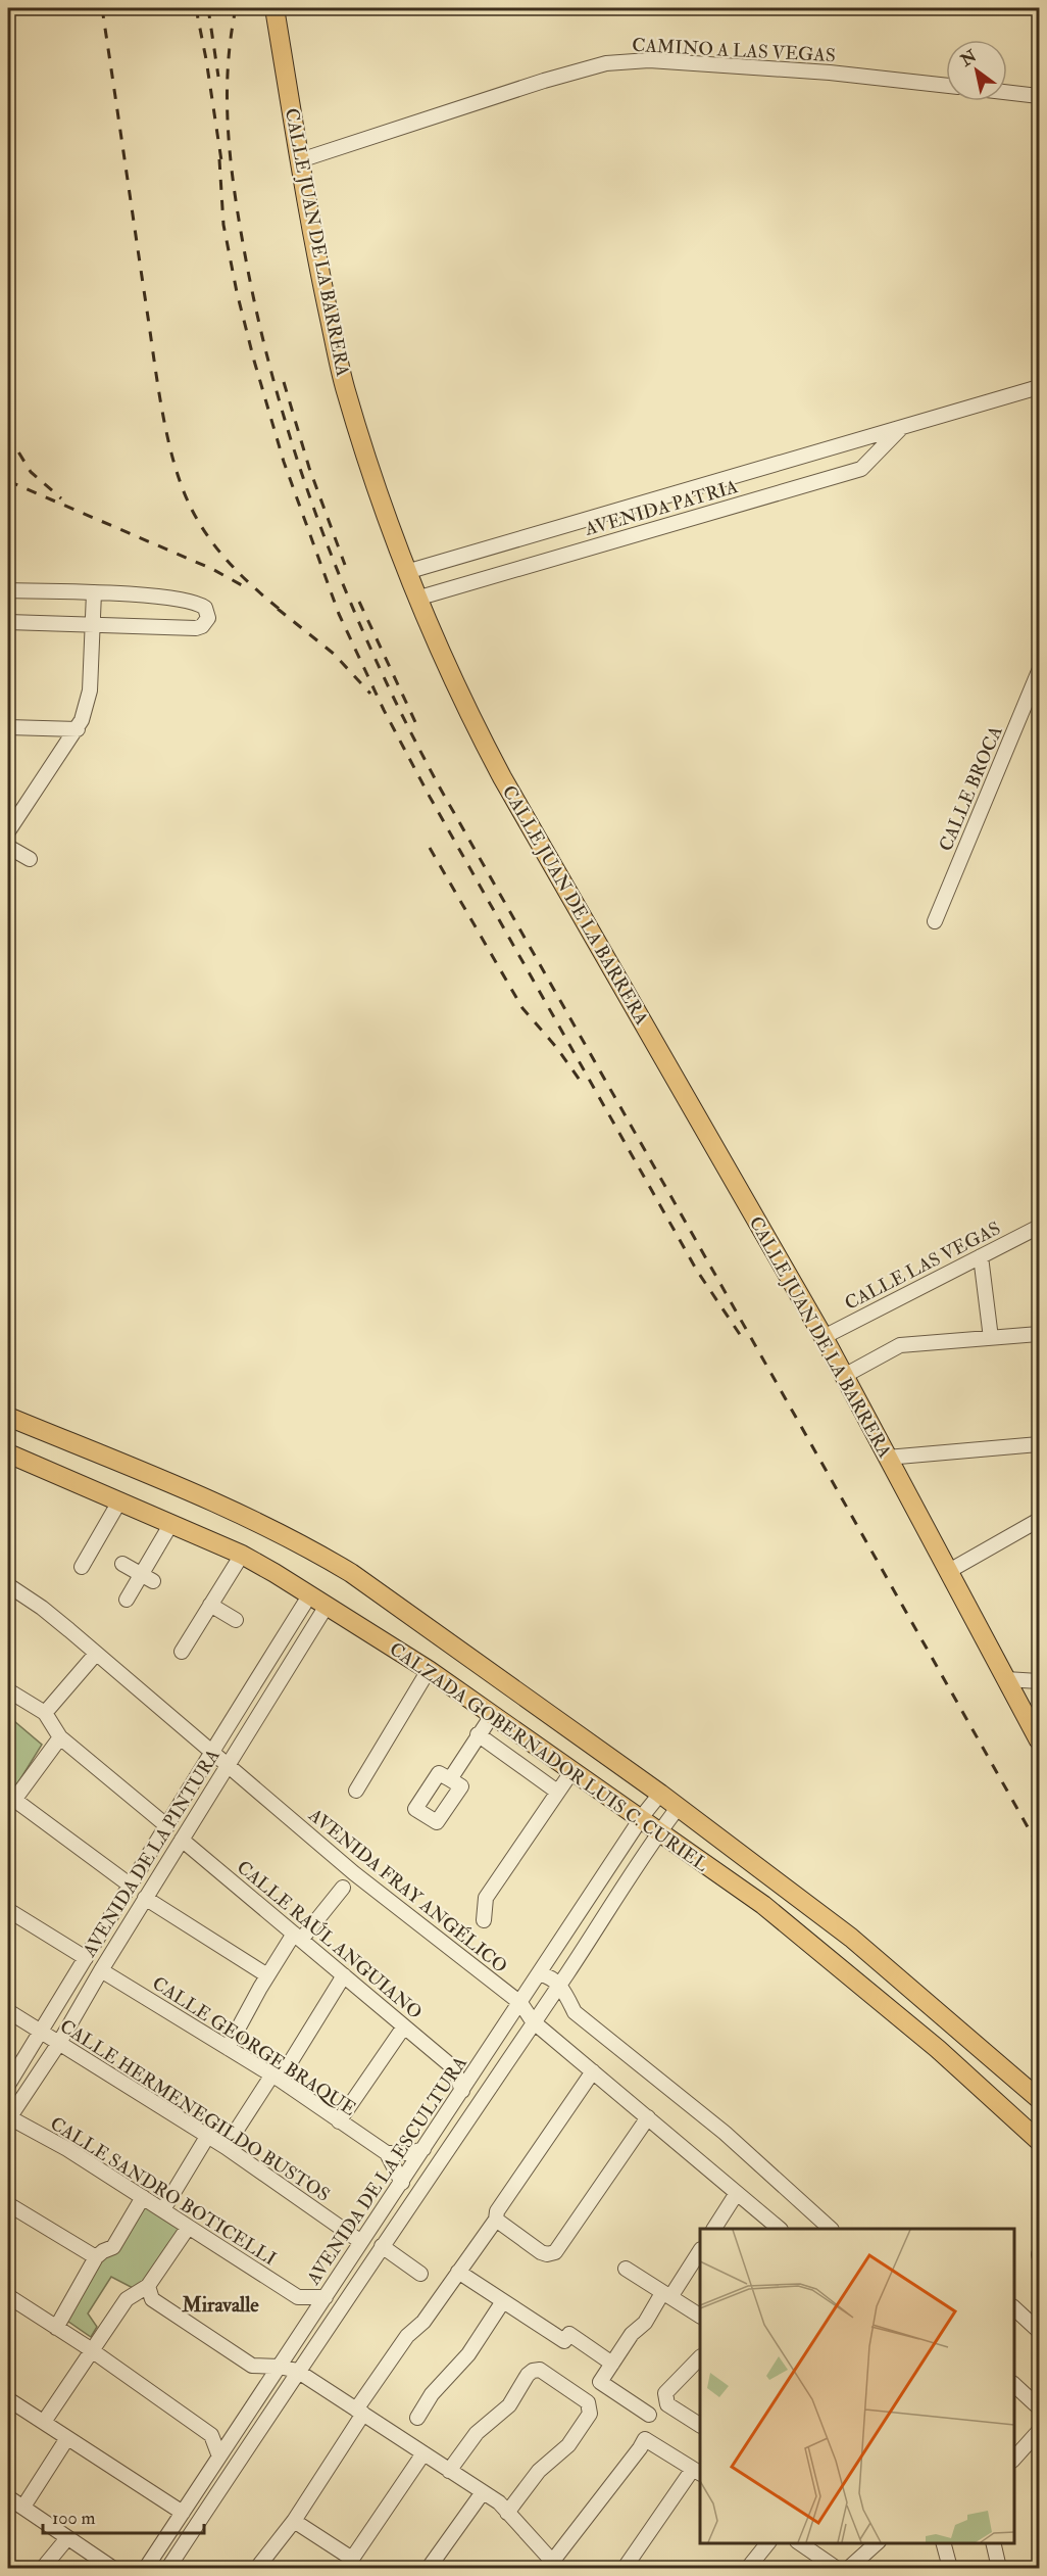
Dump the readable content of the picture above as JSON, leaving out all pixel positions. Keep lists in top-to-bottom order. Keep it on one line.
{"streets":{"main road":["CALLE JUAN DE LA BARRERA","CALZADA GOBERNADOR LUIS C. CURIEL"],"street":["CAMINO A LAS VEGAS","AVENIDA PATRIA","CALLE BROCA","CALLE LAS VEGAS","AVENIDA DE LA PINTURA","AVENIDA FRAY ANGÉLICO","CALLE RAÚL ANGUIANO","CALLE GEORGE BRAQUE","CALLE HERMENEGILDO BUSTOS","AVENIDA DE LA ESCULTURA","CALLE SANDRO BOTICELLI"]},"crossings":[["CAMINO A LAS VEGAS","CALLE JUAN DE LA BARRERA"],["CALLE JUAN DE LA BARRERA","AVENIDA PATRIA"],["CALLE JUAN DE LA BARRERA","CALLE LAS VEGAS"],["CALZADA GOBERNADOR LUIS C. CURIEL","AVENIDA DE LA PINTURA"],["CALZADA GOBERNADOR LUIS C. CURIEL","AVENIDA DE LA ESCULTURA"],["AVENIDA DE LA PINTURA","AVENIDA FRAY ANGÉLICO"],["AVENIDA DE LA PINTURA","CALLE RAÚL ANGUIANO"],["AVENIDA DE LA PINTURA","CALLE GEORGE BRAQUE"],["AVENIDA DE LA PINTURA","CALLE HERMENEGILDO BUSTOS"],["AVENIDA DE LA PINTURA","CALLE SANDRO BOTICELLI"],["AVENIDA FRAY ANGÉLICO","AVENIDA DE LA ESCULTURA"],["CALLE GEORGE BRAQUE","AVENIDA DE LA ESCULTURA"],["CALLE HERMENEGILDO BUSTOS","AVENIDA DE LA ESCULTURA"]],"districts":["Miravalle"],"scale_bar":"100 m","north":"top left"}
